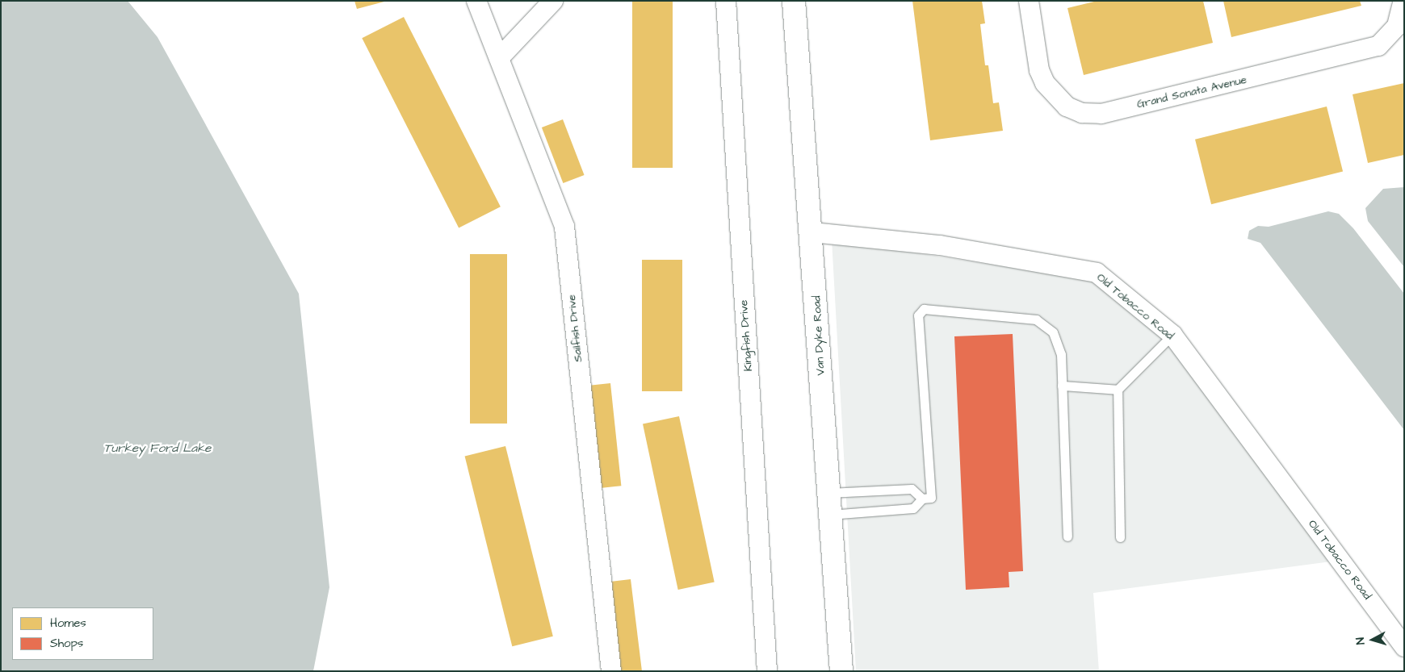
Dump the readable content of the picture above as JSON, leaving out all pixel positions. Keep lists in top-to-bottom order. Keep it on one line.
{"streets":{"main road":["Van Dyke Road"],"street":["Grand Sonata Avenue","Old Tobacco Road","Sailfish Drive","Kingfish Drive"]},"crossings":[["Old Tobacco Road","Van Dyke Road"]],"water":["Turkey Ford Lake"],"legend":["Homes","Shops"],"north":"left"}
